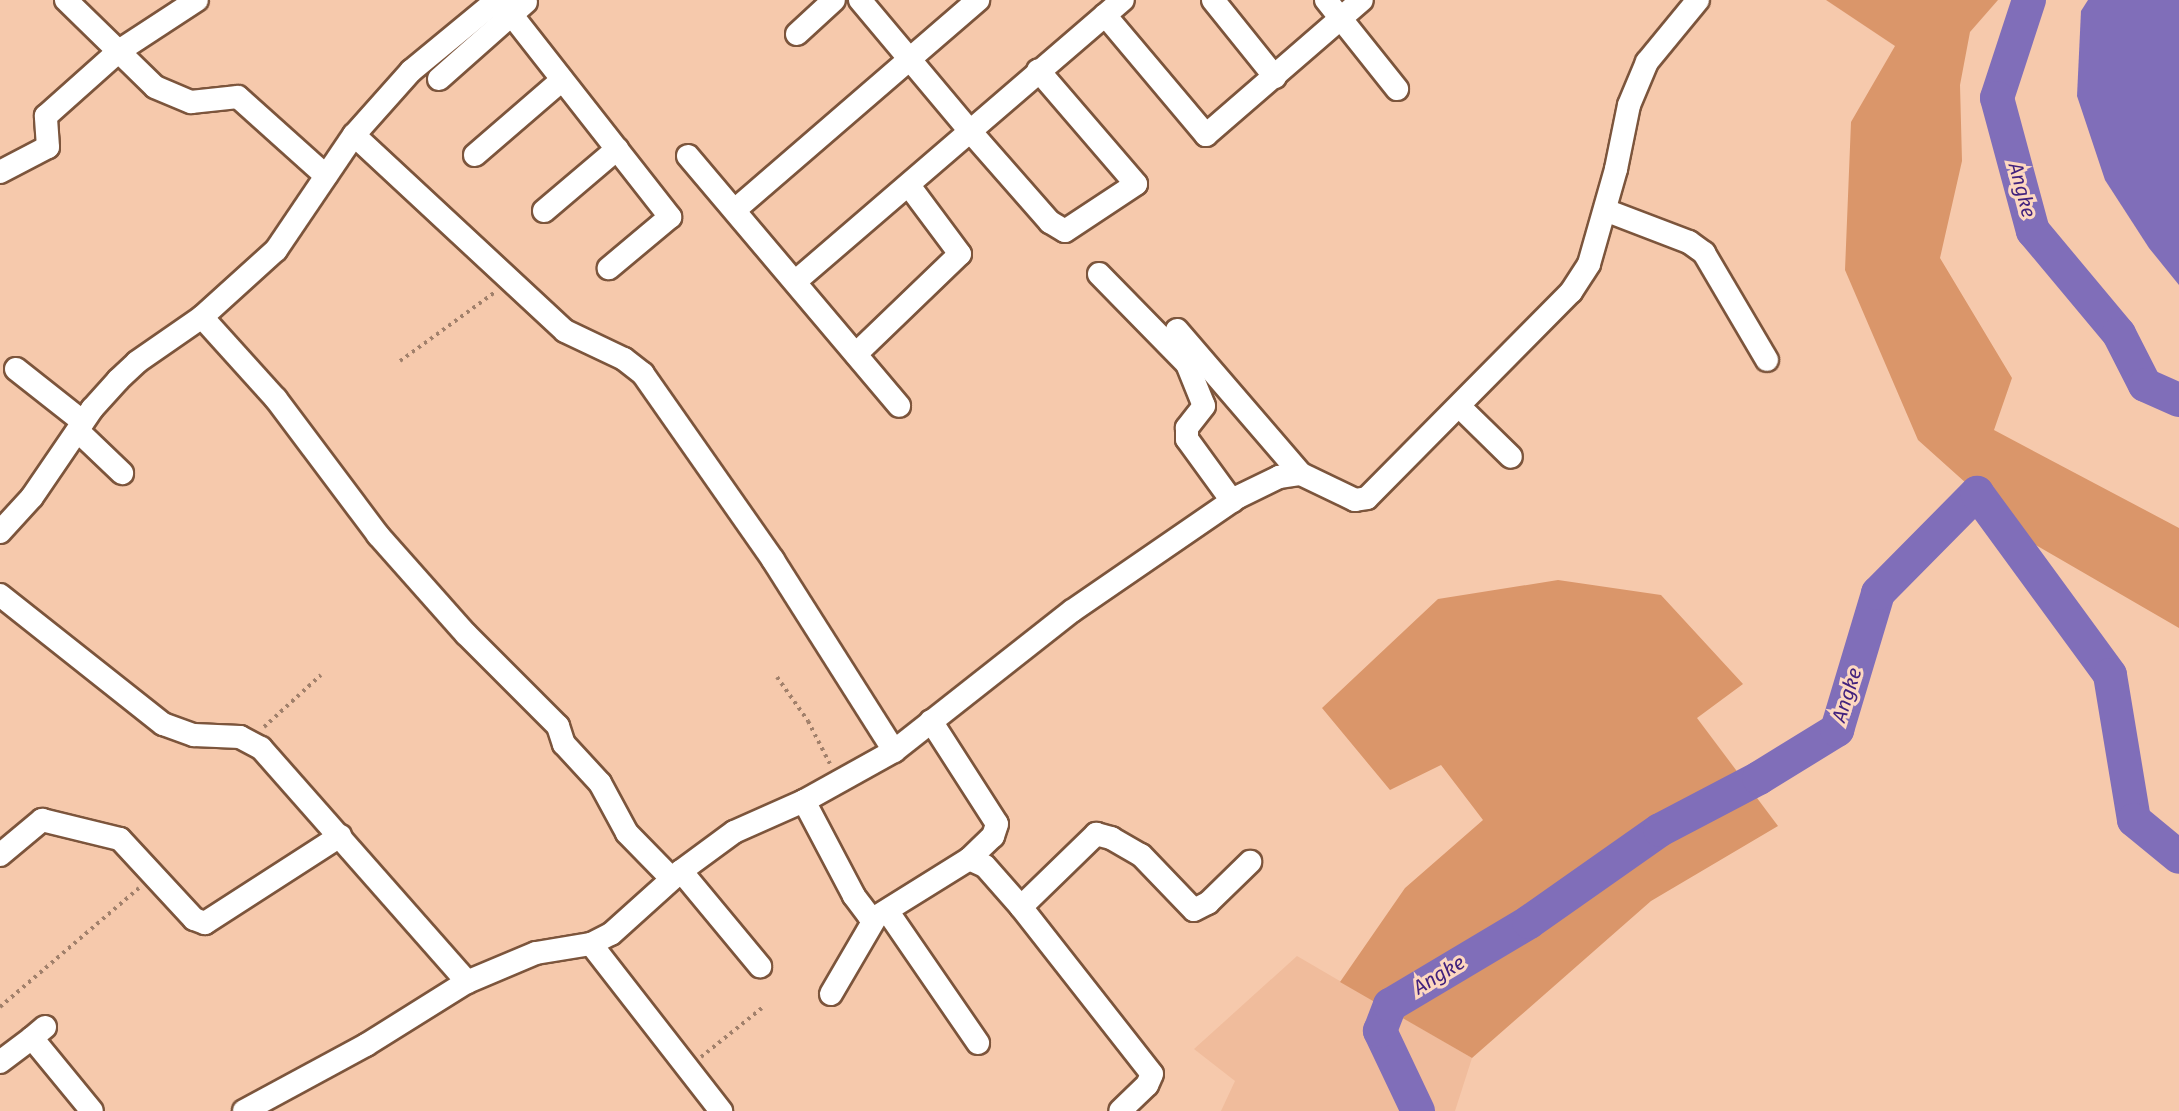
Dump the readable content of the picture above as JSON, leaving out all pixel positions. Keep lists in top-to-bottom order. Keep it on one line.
{"water":["Angke"]}
